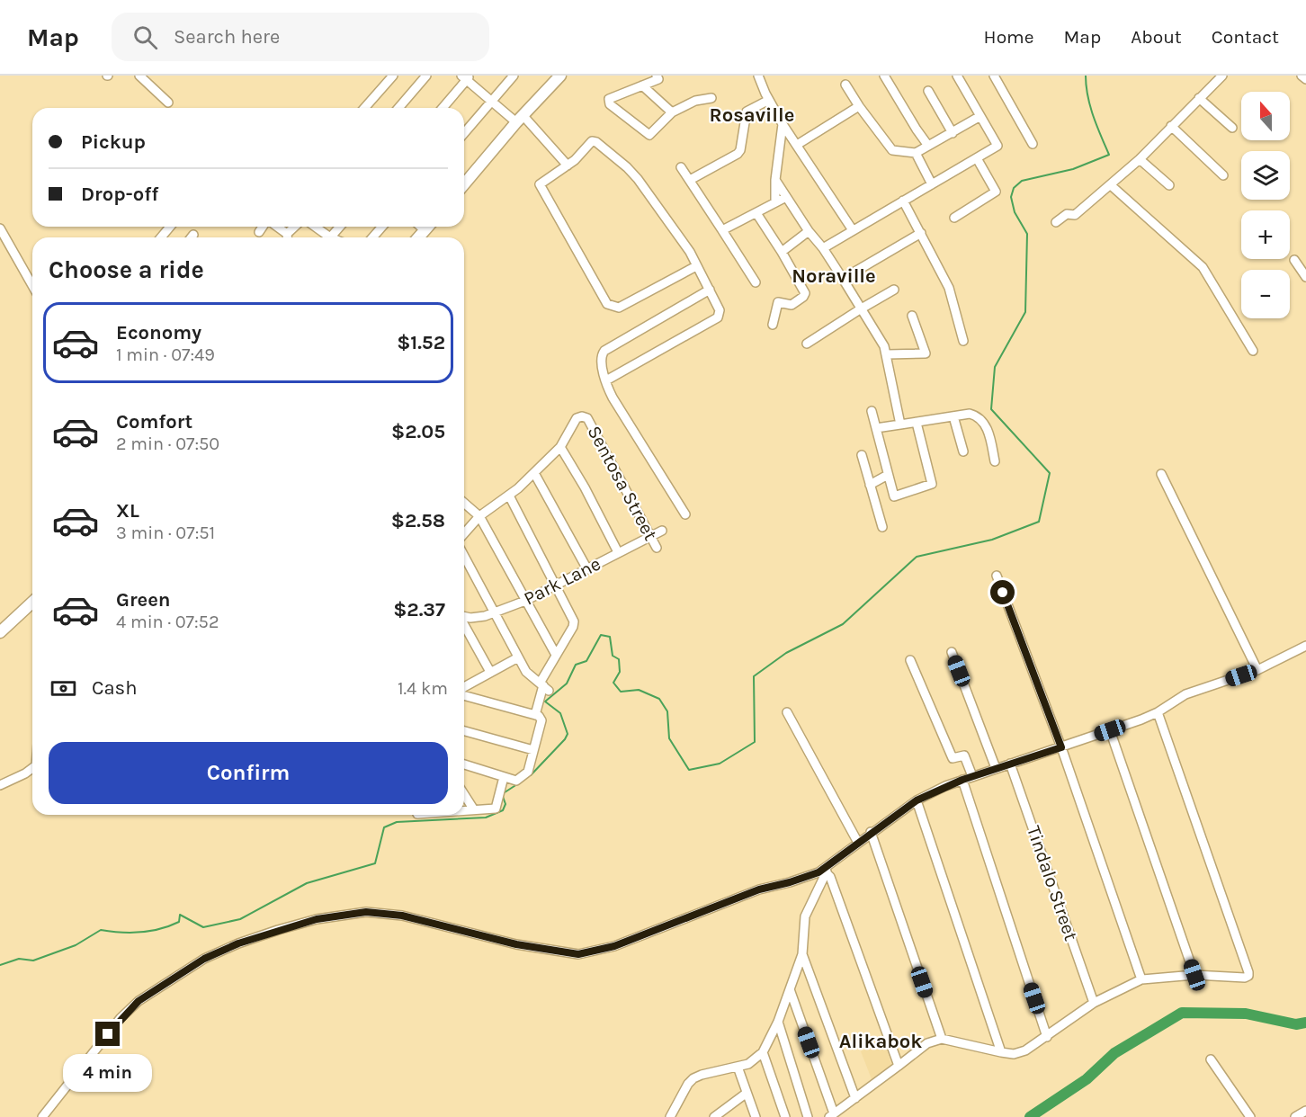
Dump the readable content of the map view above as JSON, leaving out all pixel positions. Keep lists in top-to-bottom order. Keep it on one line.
{"streets":{"street":["Sentosa Street","Park Lane","Tindalo Street"]},"crossings":[["Sentosa Street","Park Lane"]],"districts":["Rosaville","Noraville","Alikabok"],"north":"top","page":{"header":"Map","search":"Search here","nav":["Home","Map","About","Contact"],"map_buttons":["+","−"],"banner":["Pickup","Drop-off"],"heading":"Choose a ride","list":[{"name":"Economy","note":"1 min · 07:49","value":"$1.52"},{"name":"Comfort","note":"2 min · 07:50","value":"$2.05"},{"name":"XL","note":"3 min · 07:51","value":"$2.58"},{"name":"Green","note":"4 min · 07:52","value":"$2.37"}],"pay":["Cash","1.4 km"],"buttons":"Confirm","bubble":"4 min"}}
